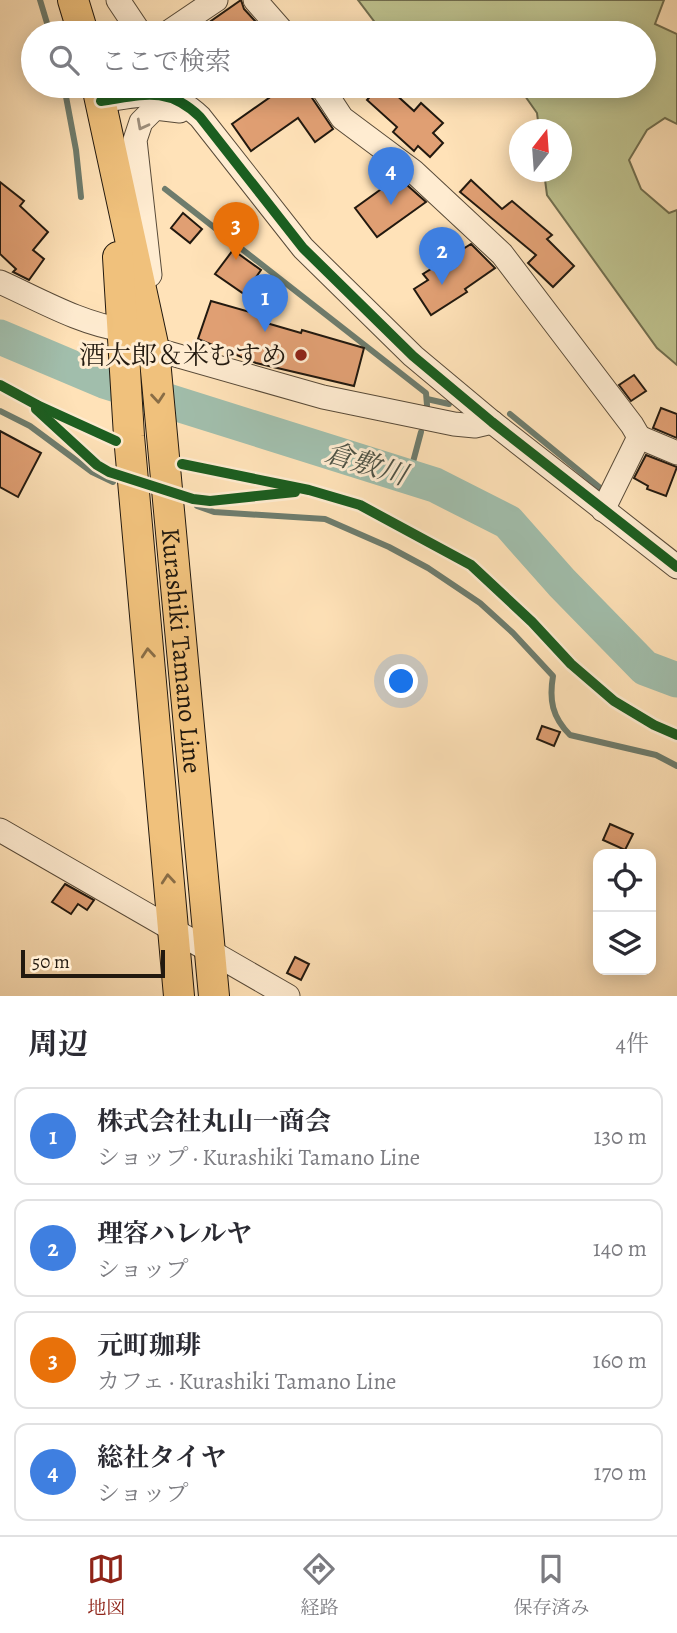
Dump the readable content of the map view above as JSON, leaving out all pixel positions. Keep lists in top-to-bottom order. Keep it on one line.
{"streets":{"main road":["Kurashiki Tamano Line"]},"water":["倉敷川"],"places":["酒太郎＆米むすめ"],"scale_bar":"50 m","north":"top","page":{"search":"ここで検索","pins":["4","3","2","1"],"scale":"50 m","heading":["周辺","4件"],"list":[{"mark":"1","name":"株式会社丸山一商会","note":"ショップ · Kurashiki Tamano Line","value":"130 m"},{"mark":"2","name":"理容ハレルヤ","note":"ショップ","value":"140 m"},{"mark":"3","name":"元町珈琲","note":"カフェ · Kurashiki Tamano Line","value":"160 m"},{"mark":"4","name":"総社タイヤ","note":"ショップ","value":"170 m"}],"nav":["地図","経路","保存済み"]}}
